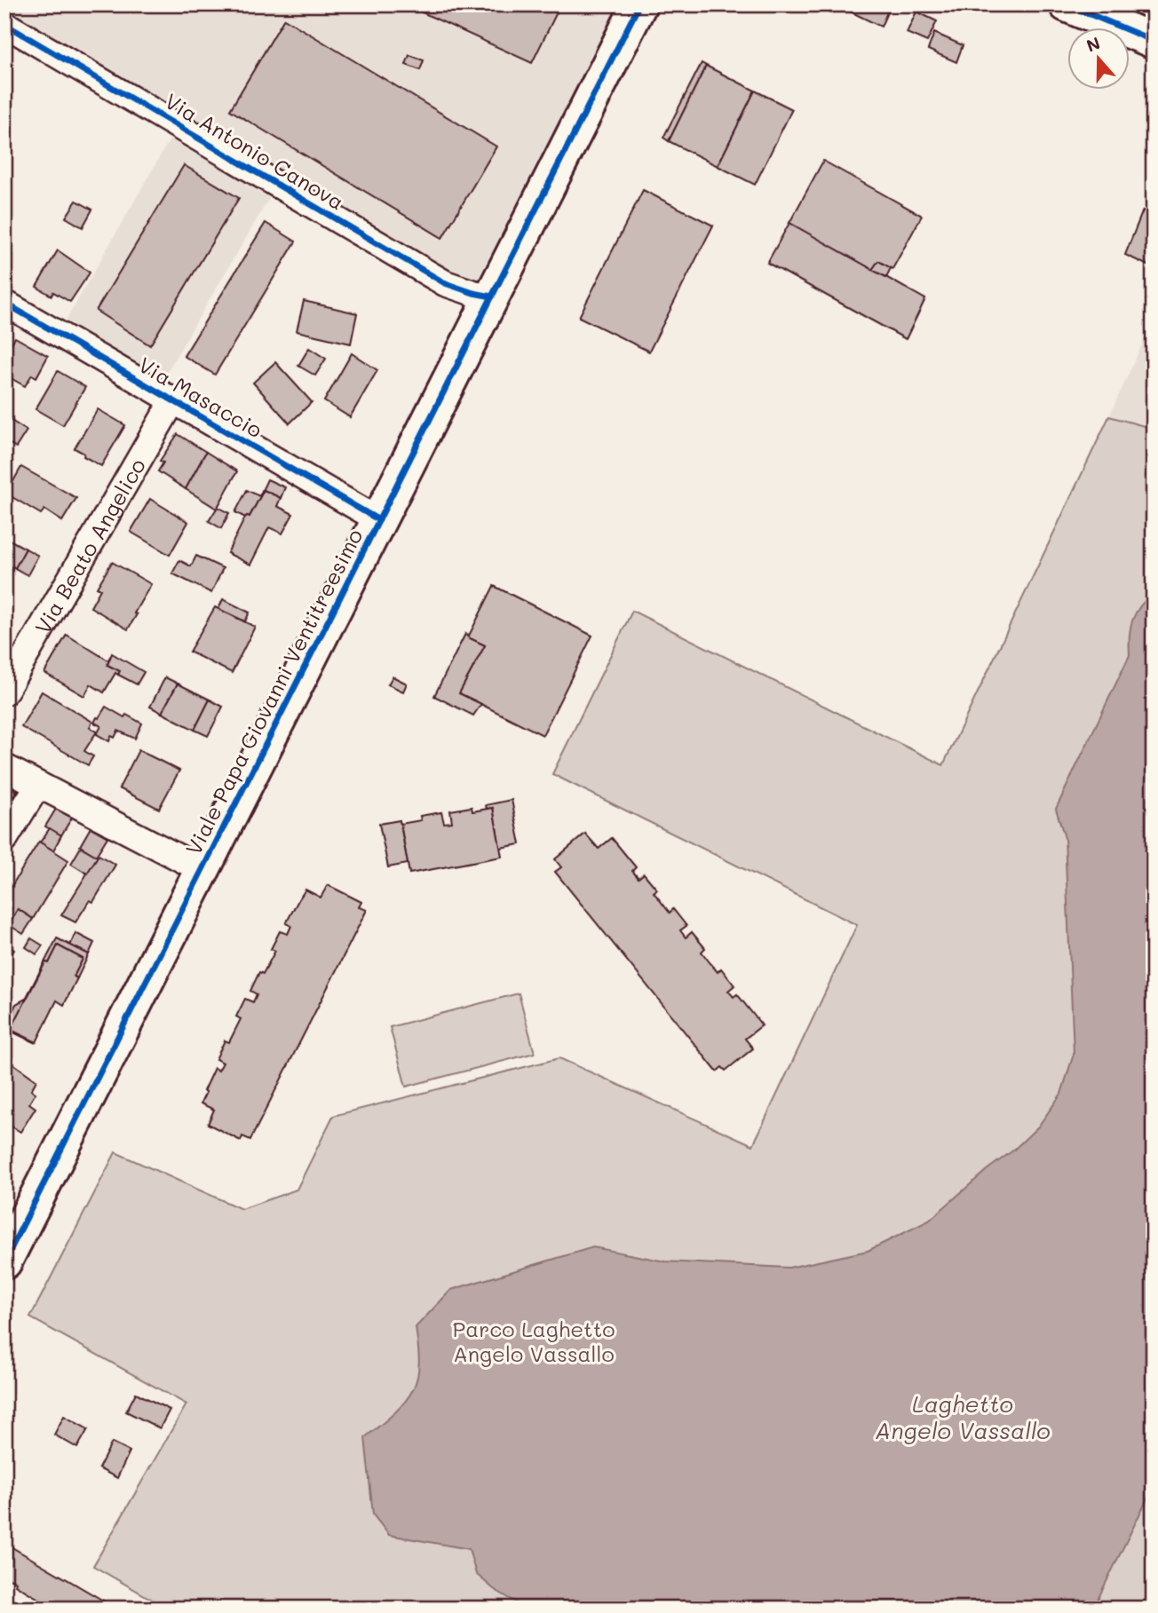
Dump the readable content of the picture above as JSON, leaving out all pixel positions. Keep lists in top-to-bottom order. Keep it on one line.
{"streets":{"street":["Via Antonio Canova","Via Masaccio","Via Beato Angelico","Viale Papa Giovanni Ventitreesimo"]},"crossings":[["Via Antonio Canova","Viale Papa Giovanni Ventitreesimo"],["Via Masaccio","Via Beato Angelico"],["Via Masaccio","Viale Papa Giovanni Ventitreesimo"]],"water":["Laghetto Angelo Vassallo"],"parks":["Parco Laghetto Angelo Vassallo"],"north":"top"}
